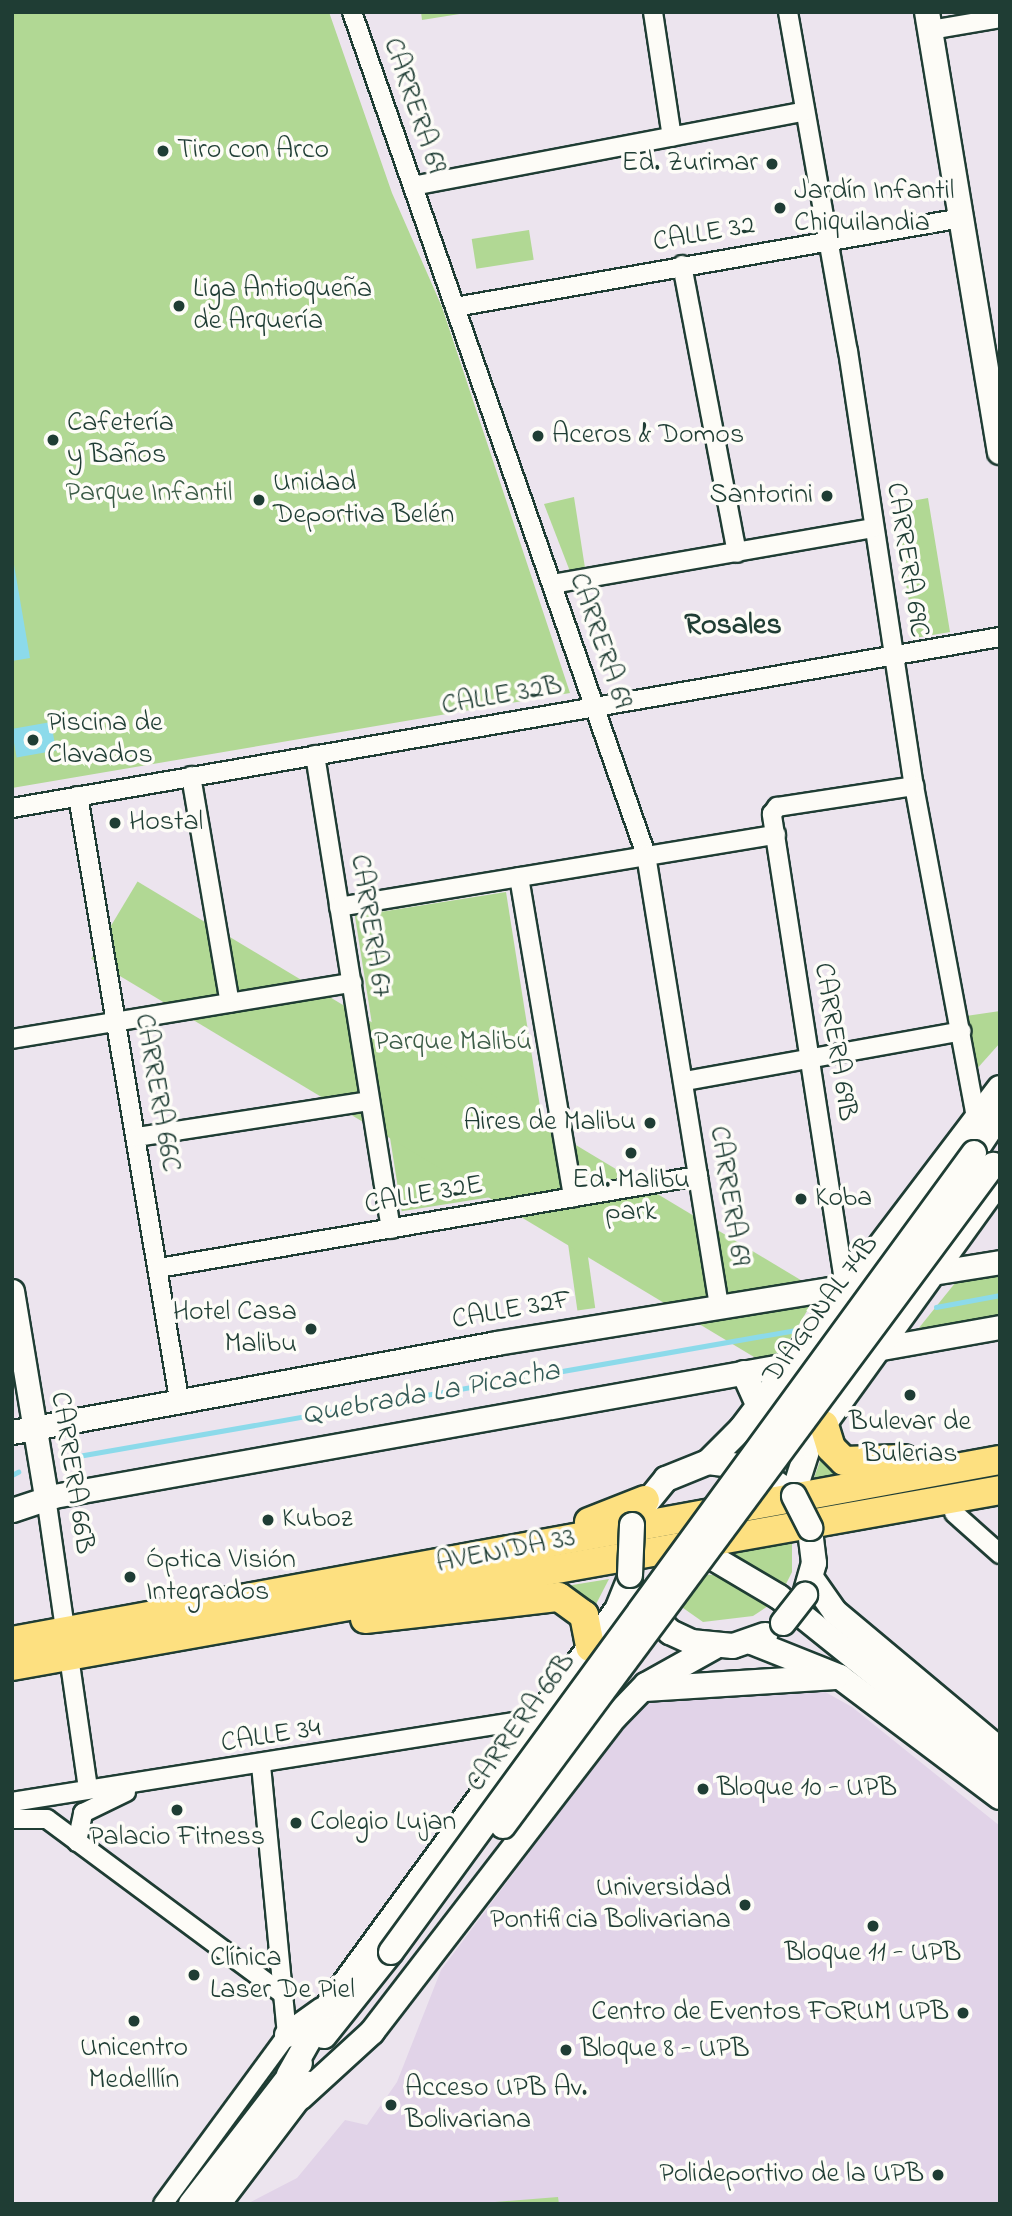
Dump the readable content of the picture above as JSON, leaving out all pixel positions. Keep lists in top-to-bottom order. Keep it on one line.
{"streets":{"main road":["DIAGONAL 74B","CARRERA 66B","AVENIDA 33"],"street":["CARRERA 69","CALLE 32","CARRERA 69C","CALLE 32B","CARRERA 67","CARRERA 69B","CARRERA 66C","CALLE 32E","CALLE 32F","CALLE 34"]},"crossings":[["CARRERA 69","CALLE 32"],["CARRERA 69","CALLE 32B"],["CARRERA 69","CALLE 32E"],["CARRERA 69","CALLE 32F"],["CALLE 32","CARRERA 69C"],["CARRERA 69C","CALLE 32B"],["CARRERA 69C","CARRERA 69B"],["CARRERA 69C","DIAGONAL 74B"],["CALLE 32B","CARRERA 67"],["CALLE 32B","CARRERA 66C"],["CARRERA 67","CALLE 32E"],["CARRERA 69B","CALLE 32F"],["CARRERA 66C","CALLE 32E"],["CARRERA 66C","CALLE 32F"],["DIAGONAL 74B","CARRERA 66B"],["DIAGONAL 74B","AVENIDA 33"],["CALLE 32F","CARRERA 66B"],["CARRERA 66B","AVENIDA 33"],["CARRERA 66B","CALLE 34"]],"districts":["Rosales"],"water":["Quebrada La Picacha"],"parks":["Parque Infantil","Parque Malibú"],"places":["Tiro con Arco","Ed. Zurimar","Jardín Infantil Chiquilandia","Liga Antioqueña de Arquería","Aceros & Domos","Cafetería y Baños","Santorini","Unidad Deportiva Belén","Piscina de Clavados","Hostal","Aires de Malibu","Ed. Malibu park","Koba","Hotel Casa Malibu","Bulevar de Bulerias","Kuboz","Óptica Visión Integrados","Bloque 10 - UPB","Palacio Fitness","Colegio Lujan","Universidad Pontificia Bolivariana","Bloque 11 - UPB","Clínica Laser De Piel","Centro de Eventos FORUM UPB","Unicentro Medelllín","Bloque 8 - UPB","Acceso UPB Av. Bolivariana","Polideportivo de la UPB"]}
